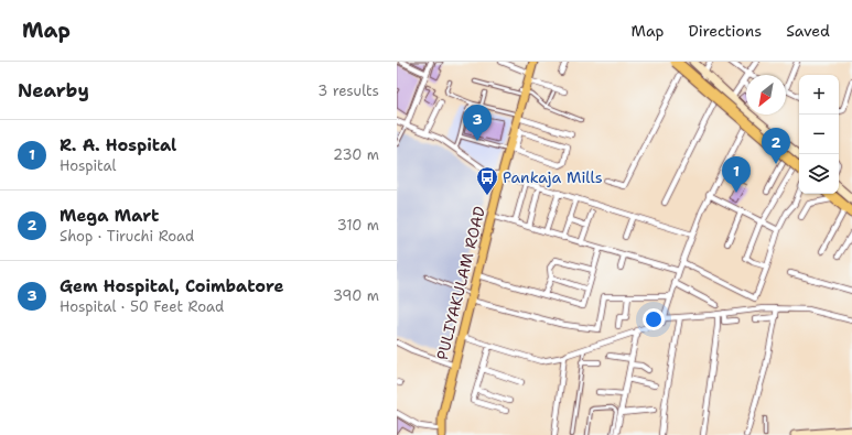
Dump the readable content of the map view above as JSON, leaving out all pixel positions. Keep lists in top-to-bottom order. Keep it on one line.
{"streets":{"main road":["PULIYAKULAM ROAD"]},"places":{"bus stop":["Pankaja Mills"]},"north":"bottom left","page":{"header":"Map","nav":["Map","Directions","Saved"],"heading":["Nearby","3 results"],"map_buttons":["+","−"],"pins":["3","2","1"],"list":[{"mark":"1","name":"R. A. Hospital","note":"Hospital","value":"230 m"},{"mark":"2","name":"Mega Mart","note":"Shop · Tiruchi Road","value":"310 m"},{"mark":"3","name":"Gem Hospital, Coimbatore","note":"Hospital · 50 Feet Road","value":"390 m"}]}}
